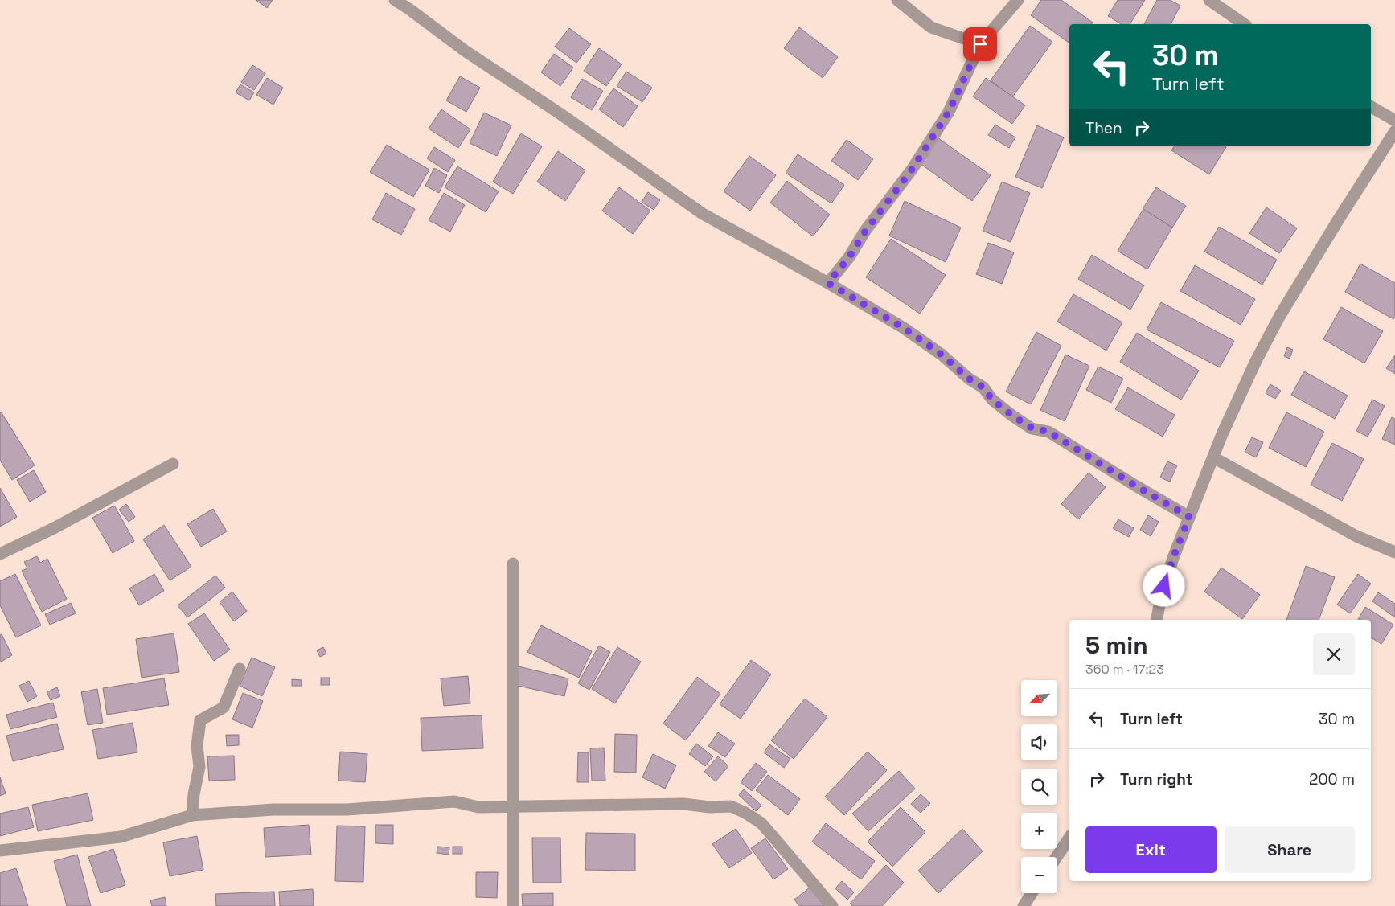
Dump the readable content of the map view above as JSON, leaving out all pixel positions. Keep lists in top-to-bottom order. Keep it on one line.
{"north":"bottom left","page":{"turn":["30 m","Turn left"],"then":"Then","heading":["5 min","360 m · 17:23"],"map_buttons":["+","−"],"list":[{"name":"Turn left","value":"30 m"},{"name":"Turn right","value":"200 m"}],"buttons":["Exit","Share"]}}
